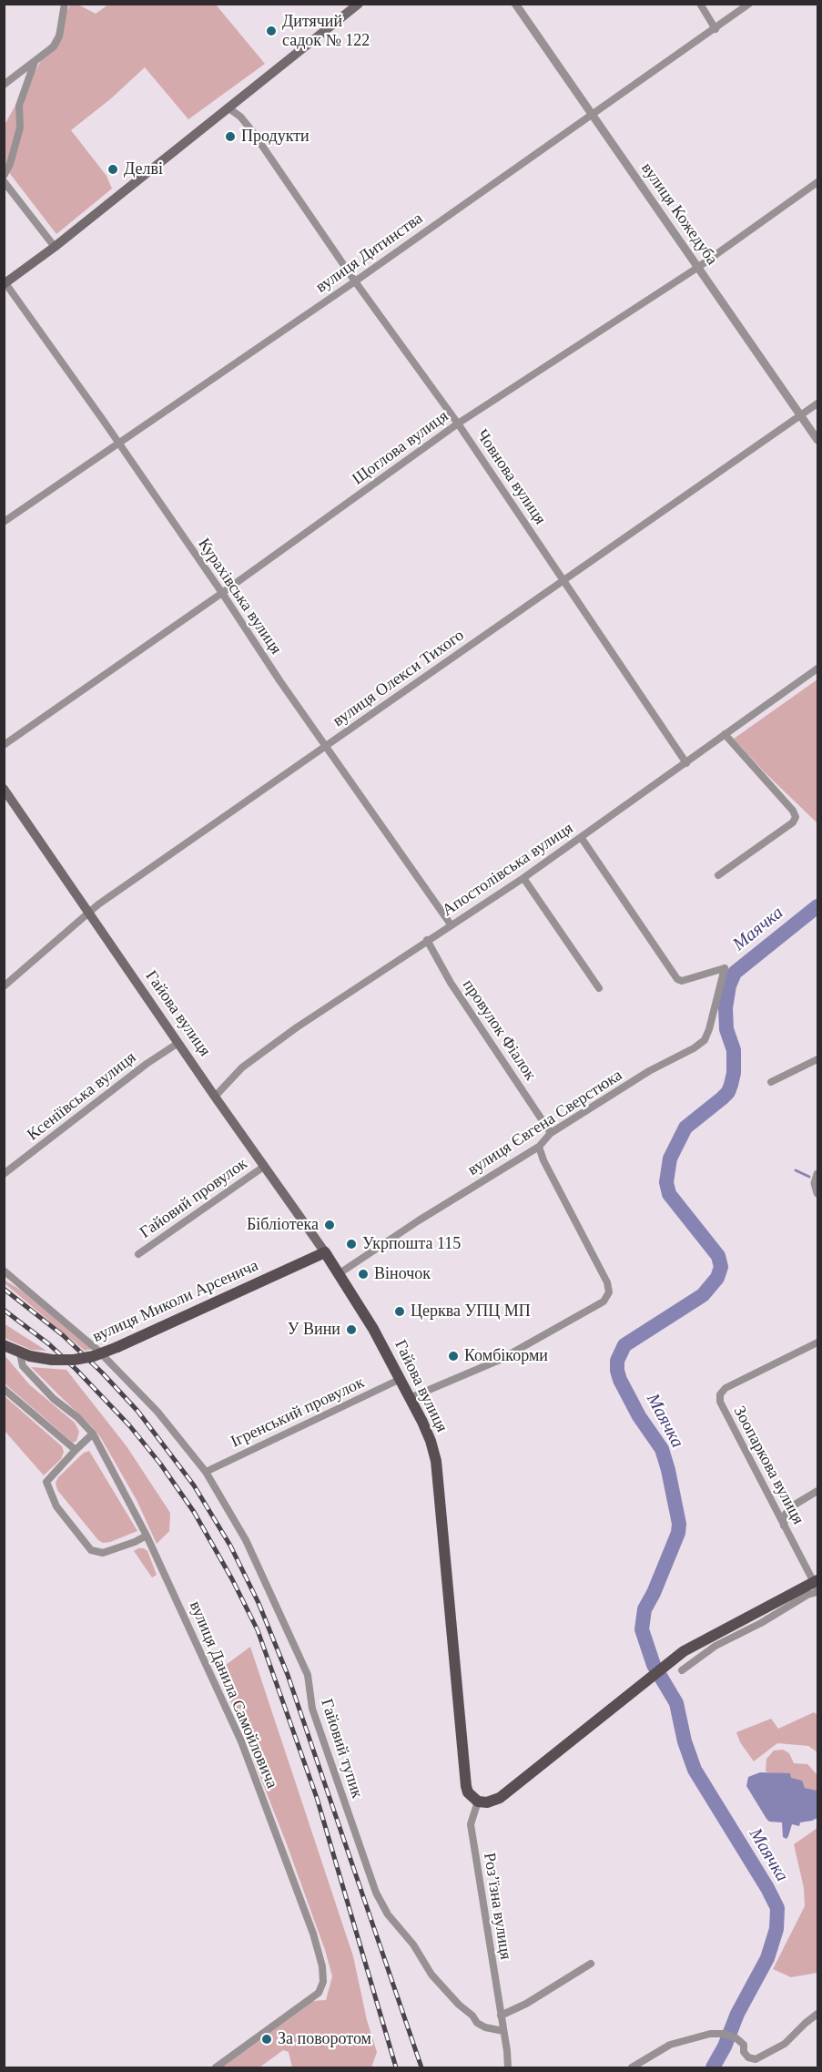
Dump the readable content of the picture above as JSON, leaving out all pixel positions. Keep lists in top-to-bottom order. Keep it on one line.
{"streets":{"main road":["Гайова вулиця","вулиця Миколи Арсенича"],"street":["вулиця Кожедуба","вулиця Дитинства","Щоглова вулиця","Човнова вулиця","Курахівська вулиця","вулиця Олекси Тихого","Апостолівська вулиця","провулок Фіалок","Ксеніївська вулиця","вулиця Євгена Сверстюка","Гайовий провулок","Ігренський провулок","Зоопаркова вулиця","вулиця Данила Самойловича","Гайовий тупик","Розʼїзна вулиця"]},"crossings":[["вулиця Кожедуба","вулиця Дитинства"],["вулиця Кожедуба","Щоглова вулиця"],["вулиця Кожедуба","вулиця Олекси Тихого"],["вулиця Дитинства","Човнова вулиця"],["вулиця Дитинства","Курахівська вулиця"],["Щоглова вулиця","Човнова вулиця"],["Щоглова вулиця","Курахівська вулиця"],["Човнова вулиця","вулиця Олекси Тихого"],["Човнова вулиця","Апостолівська вулиця"],["Курахівська вулиця","вулиця Олекси Тихого"],["Курахівська вулиця","Апостолівська вулиця"],["вулиця Олекси Тихого","Гайова вулиця"],["Апостолівська вулиця","Гайова вулиця"],["Апостолівська вулиця","провулок Фіалок"],["Апостолівська вулиця","вулиця Євгена Сверстюка"],["Гайова вулиця","Ксеніївська вулиця"],["Гайова вулиця","вулиця Євгена Сверстюка"],["Гайова вулиця","Гайовий провулок"],["Гайова вулиця","вулиця Миколи Арсенича"],["Гайова вулиця","Ігренський провулок"],["Гайова вулиця","Розʼїзна вулиця"],["провулок Фіалок","вулиця Євгена Сверстюка"],["вулиця Миколи Арсенича","вулиця Данила Самойловича"],["Ігренський провулок","Гайовий тупик"],["Гайовий тупик","Розʼїзна вулиця"]],"water":["Маячка"],"places":["Дитячий садок № 122","Продукти","Делві","Бібліотека","Укрпошта 115","Віночок","Церква УПЦ МП","У Вини","Комбікорми","За поворотом"]}
